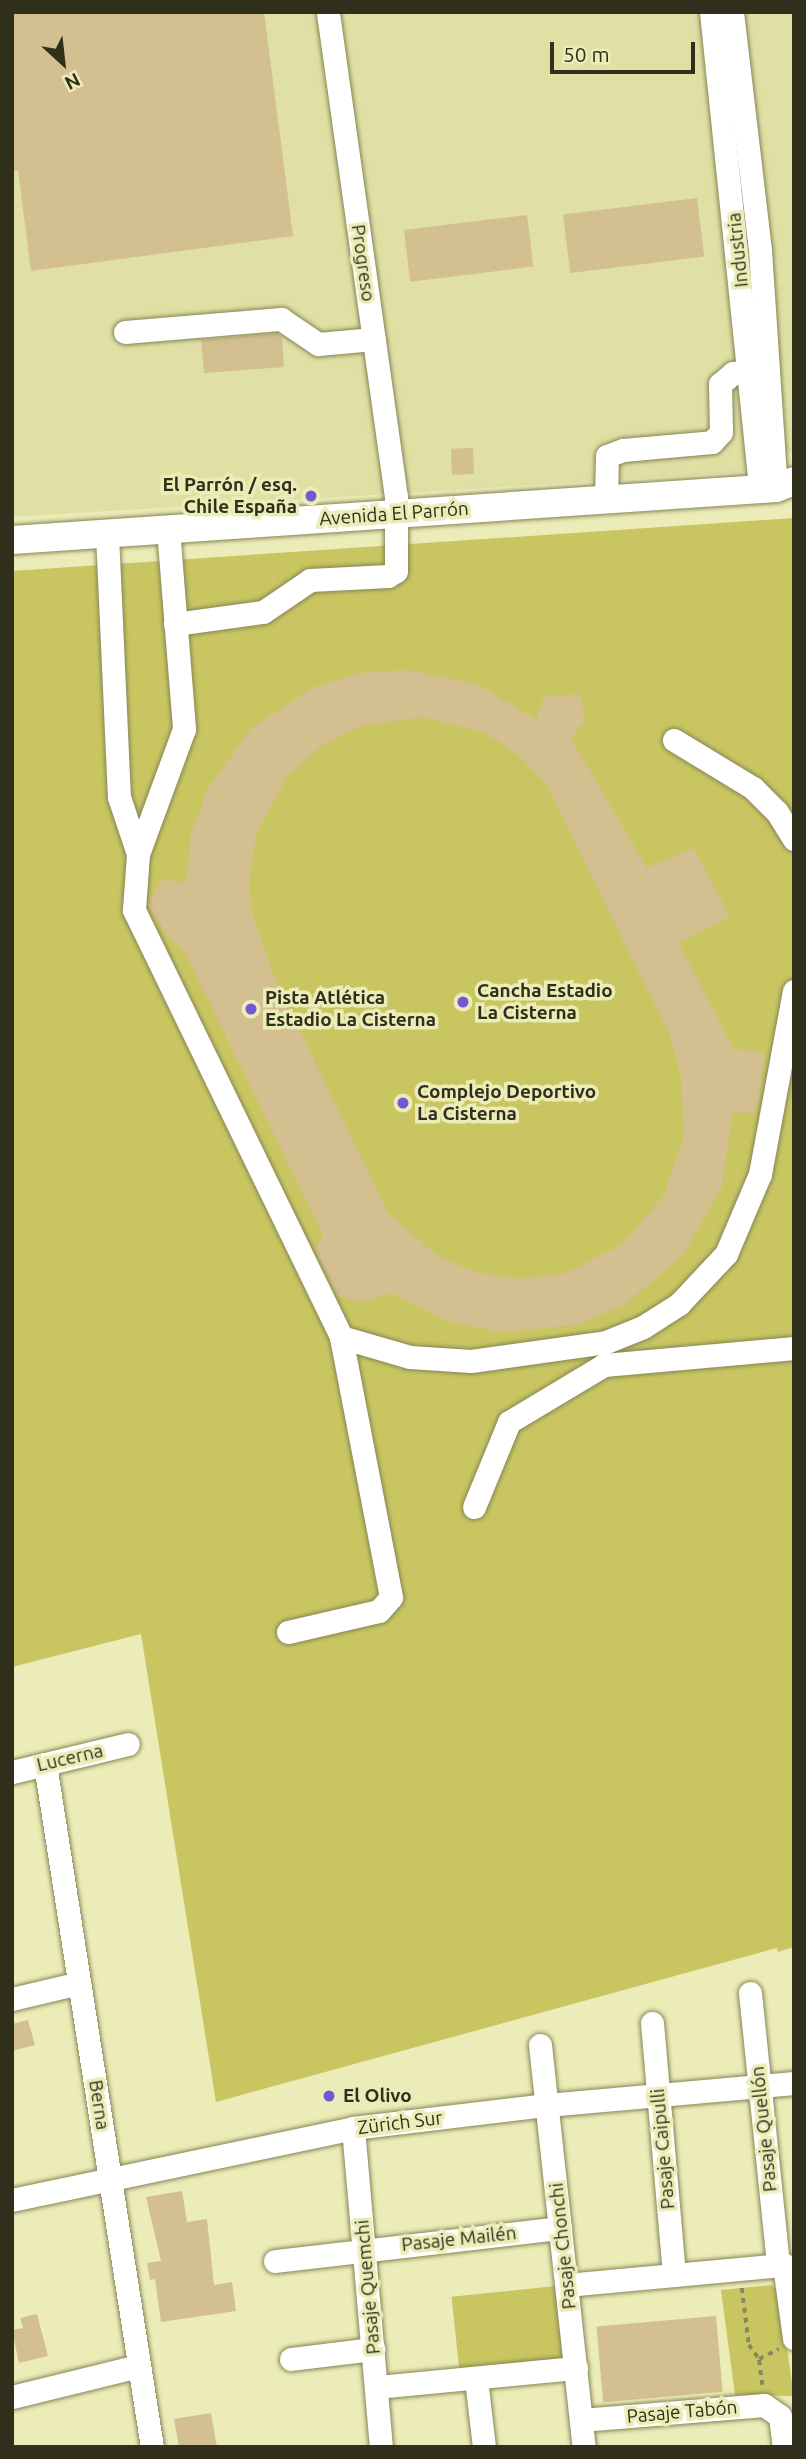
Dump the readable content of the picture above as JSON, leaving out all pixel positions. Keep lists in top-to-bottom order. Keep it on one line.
{"streets":{"main road":["Avenida El Parrón"],"street":["Industria","Progreso","Lucerna","Berna","Zürich Sur","Pasaje Quellón","Pasaje Caipulli","Pasaje Mailén","Pasaje Chonchi","Pasaje Quemchi","Pasaje Tabón"]},"crossings":[["Industria","Avenida El Parrón"],["Progreso","Avenida El Parrón"],["Lucerna","Berna"],["Berna","Zürich Sur"],["Zürich Sur","Pasaje Quellón"],["Zürich Sur","Pasaje Caipulli"],["Zürich Sur","Pasaje Chonchi"],["Zürich Sur","Pasaje Quemchi"],["Pasaje Mailén","Pasaje Chonchi"],["Pasaje Mailén","Pasaje Quemchi"],["Pasaje Chonchi","Pasaje Tabón"]],"places":["El Parrón / esq. Chile España","Cancha Estadio La Cisterna","Pista Atlética Estadio La Cisterna","Complejo Deportivo La Cisterna","El Olivo"],"scale_bar":"50 m","north":"bottom right"}
